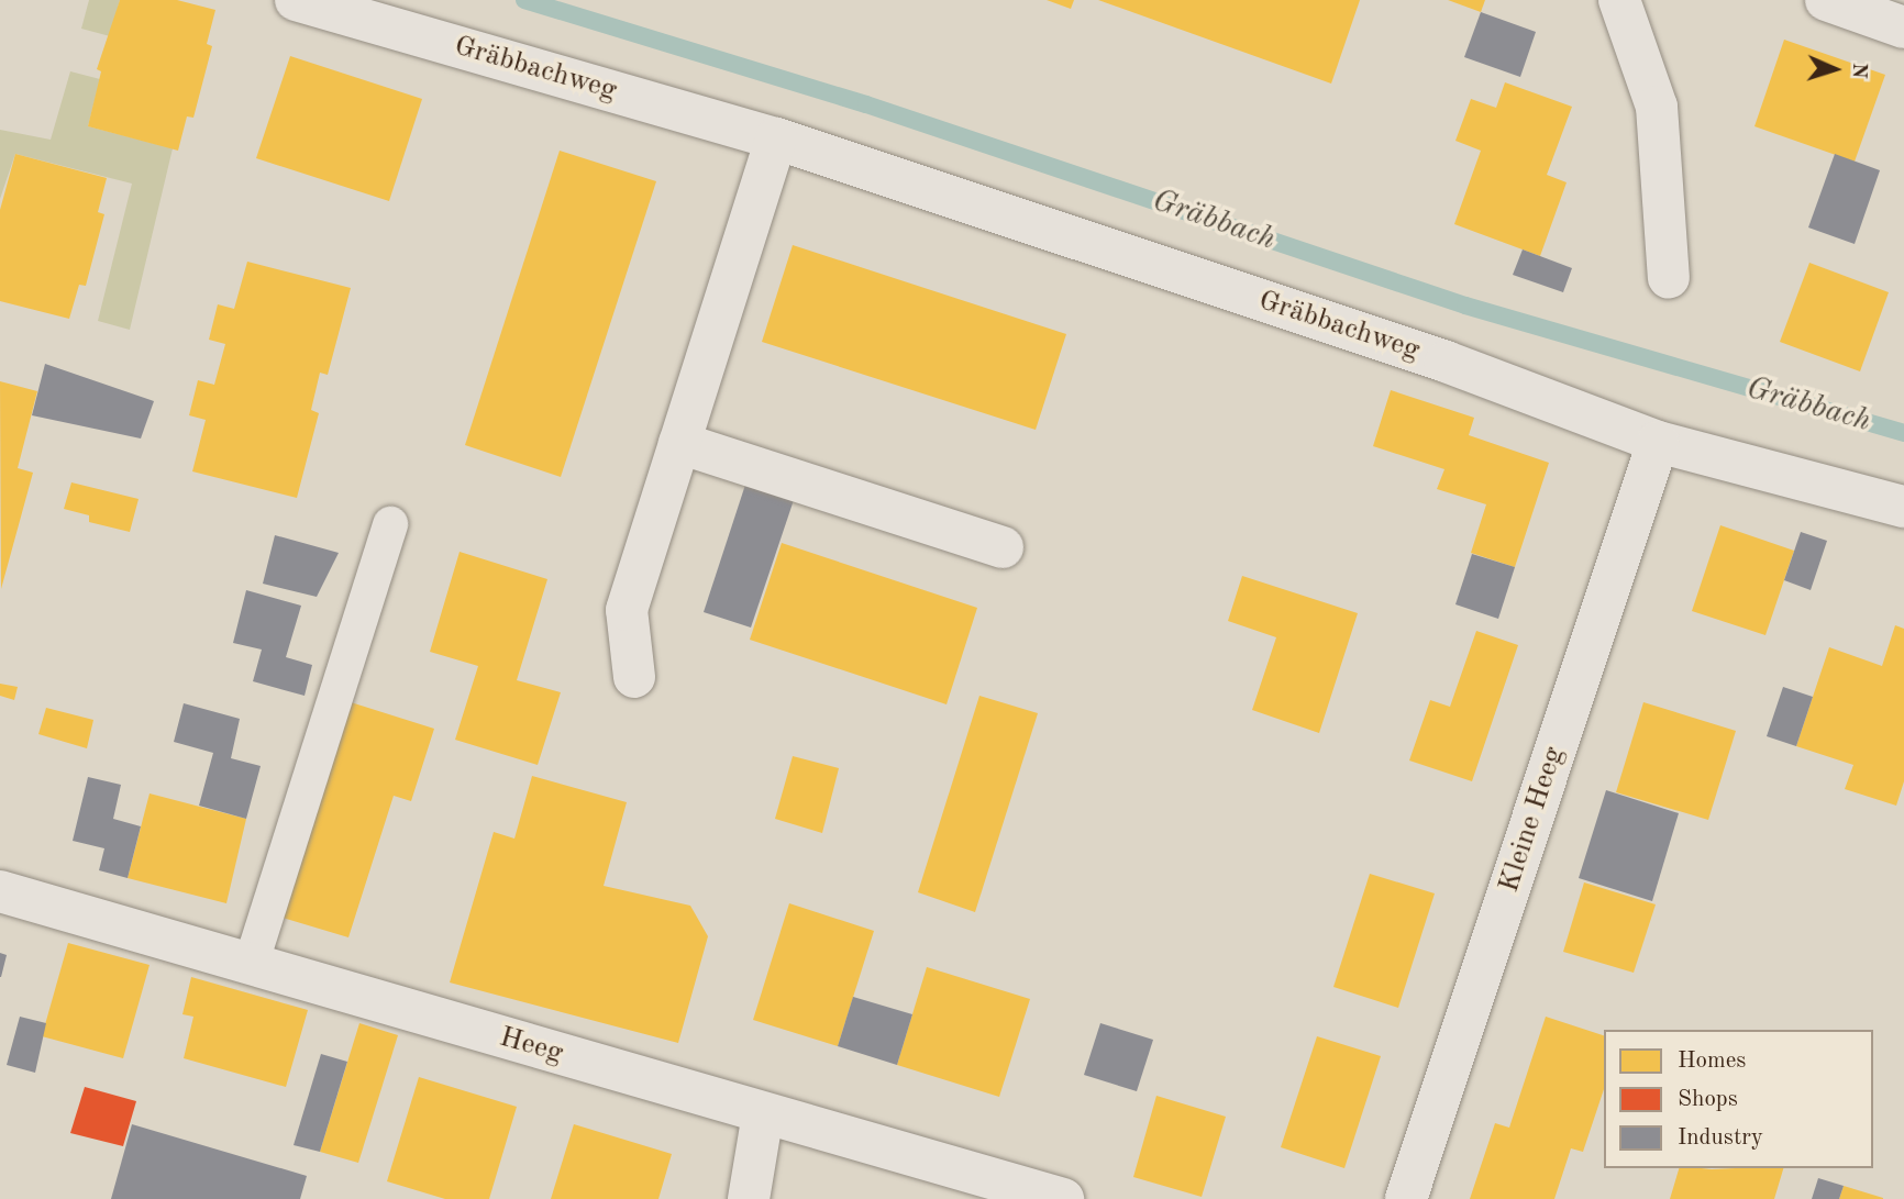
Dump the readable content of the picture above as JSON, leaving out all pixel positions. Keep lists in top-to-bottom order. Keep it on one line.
{"streets":{"street":["Gräbbachweg","Kleine Heeg","Heeg"]},"crossings":[["Gräbbachweg","Kleine Heeg"]],"water":["Gräbbach"],"legend":["Homes","Shops","Industry"],"north":"right"}
